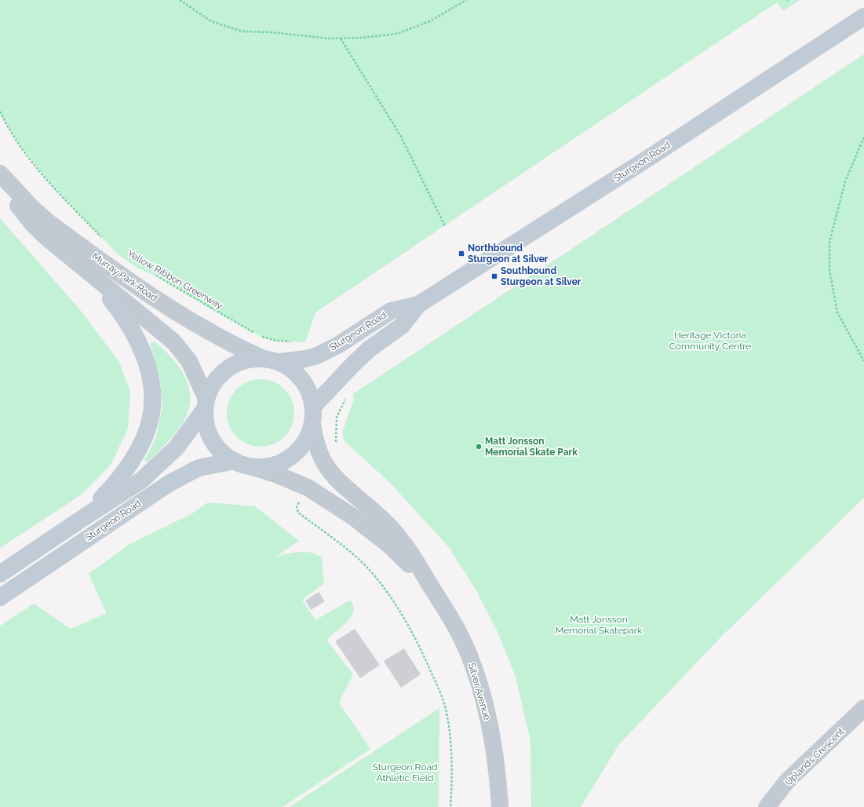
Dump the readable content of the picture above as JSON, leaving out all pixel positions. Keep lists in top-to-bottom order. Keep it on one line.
{"streets":{"main road":["Sturgeon Road"],"street":["Murray Park Road","Silver Avenue","Uplands Crescent"],"path":["Yellow Ribbon Greenway"]},"crossings":[["Sturgeon Road","Murray Park Road"],["Sturgeon Road","Silver Avenue"],["Murray Park Road","Silver Avenue"]],"parks":["Heritage Victoria Community Centre","Matt Jonsson Memorial Skatepark","Sturgeon Road Athletic Field"],"places":{"transit":["Northbound Sturgeon at Silver","Southbound Sturgeon at Silver"],"other":["Matt Jonsson Memorial Skate Park"]}}
